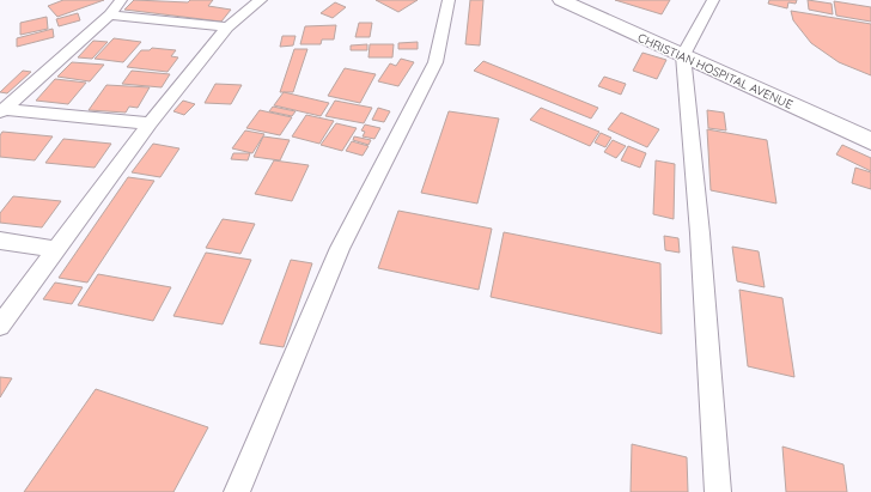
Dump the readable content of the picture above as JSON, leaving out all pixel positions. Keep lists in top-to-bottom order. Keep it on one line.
{"streets":{"main road":["CHRISTIAN HOSPITAL AVENUE"]}}
